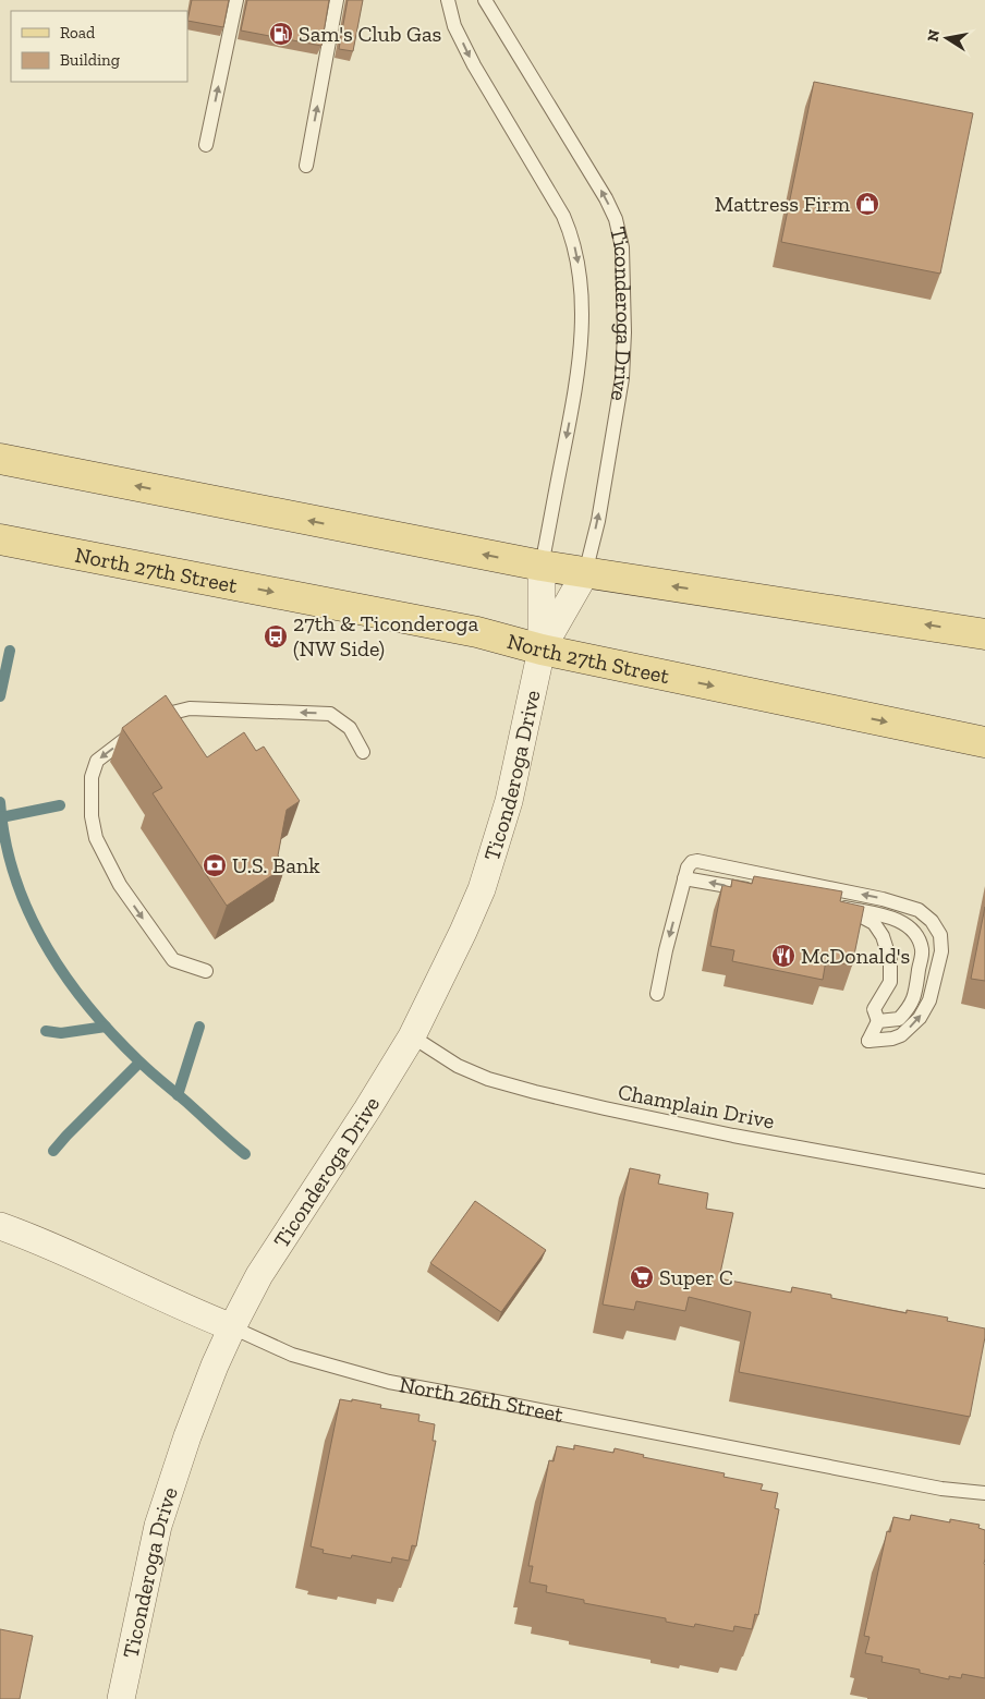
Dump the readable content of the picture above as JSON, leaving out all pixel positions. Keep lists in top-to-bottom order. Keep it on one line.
{"streets":{"main road":["North 27th Street"],"street":["Ticonderoga Drive","North 26th Street"],"lane":["Champlain Drive"]},"crossings":[["Ticonderoga Drive","North 27th Street"],["Ticonderoga Drive","Champlain Drive"],["Ticonderoga Drive","North 26th Street"]],"places":{"fuel station":["Sam's Club Gas"],"shop":["Mattress Firm"],"bus stop":["27th & Ticonderoga (NW Side)"],"bank":["U.S. Bank"],"restaurant":["McDonald's"],"supermarket":["Super C"]},"legend":["Road","Building"],"north":"left"}
